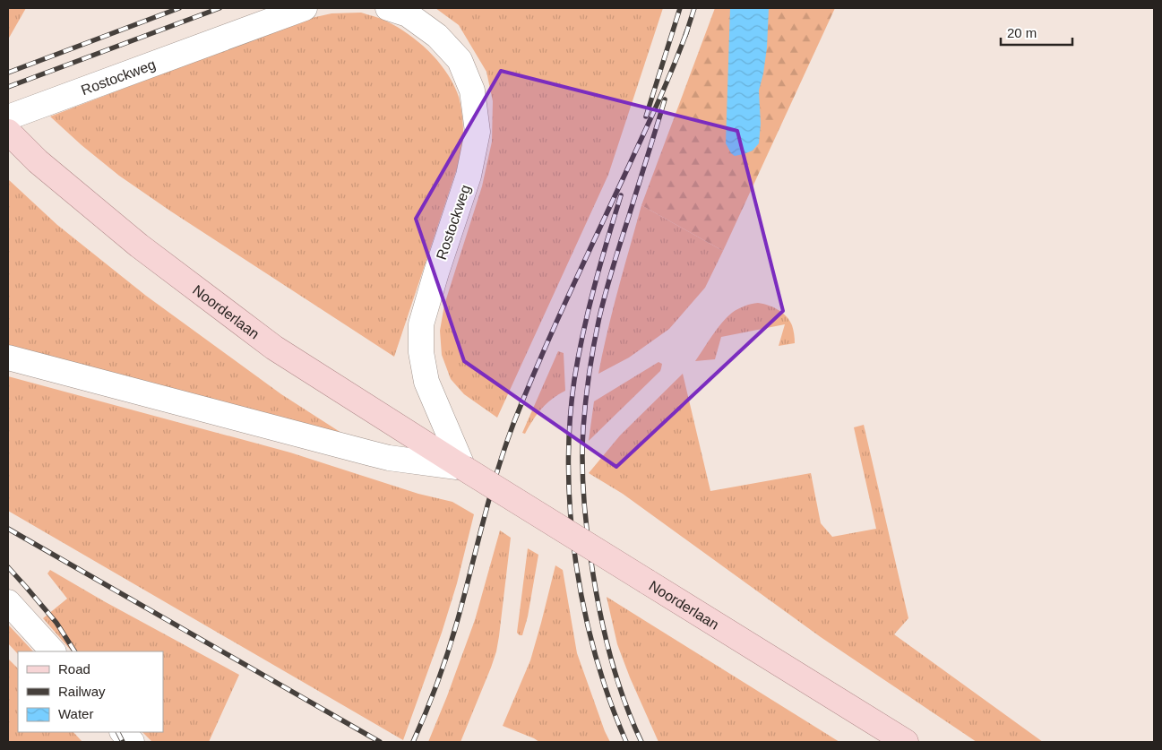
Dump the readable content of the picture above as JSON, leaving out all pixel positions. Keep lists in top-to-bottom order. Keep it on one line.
{"streets":{"main road":["Noorderlaan"],"street":["Rostockweg"]},"crossings":[["Rostockweg","Noorderlaan"]],"legend":["Road","Railway","Water"],"scale_bar":"20 m"}
